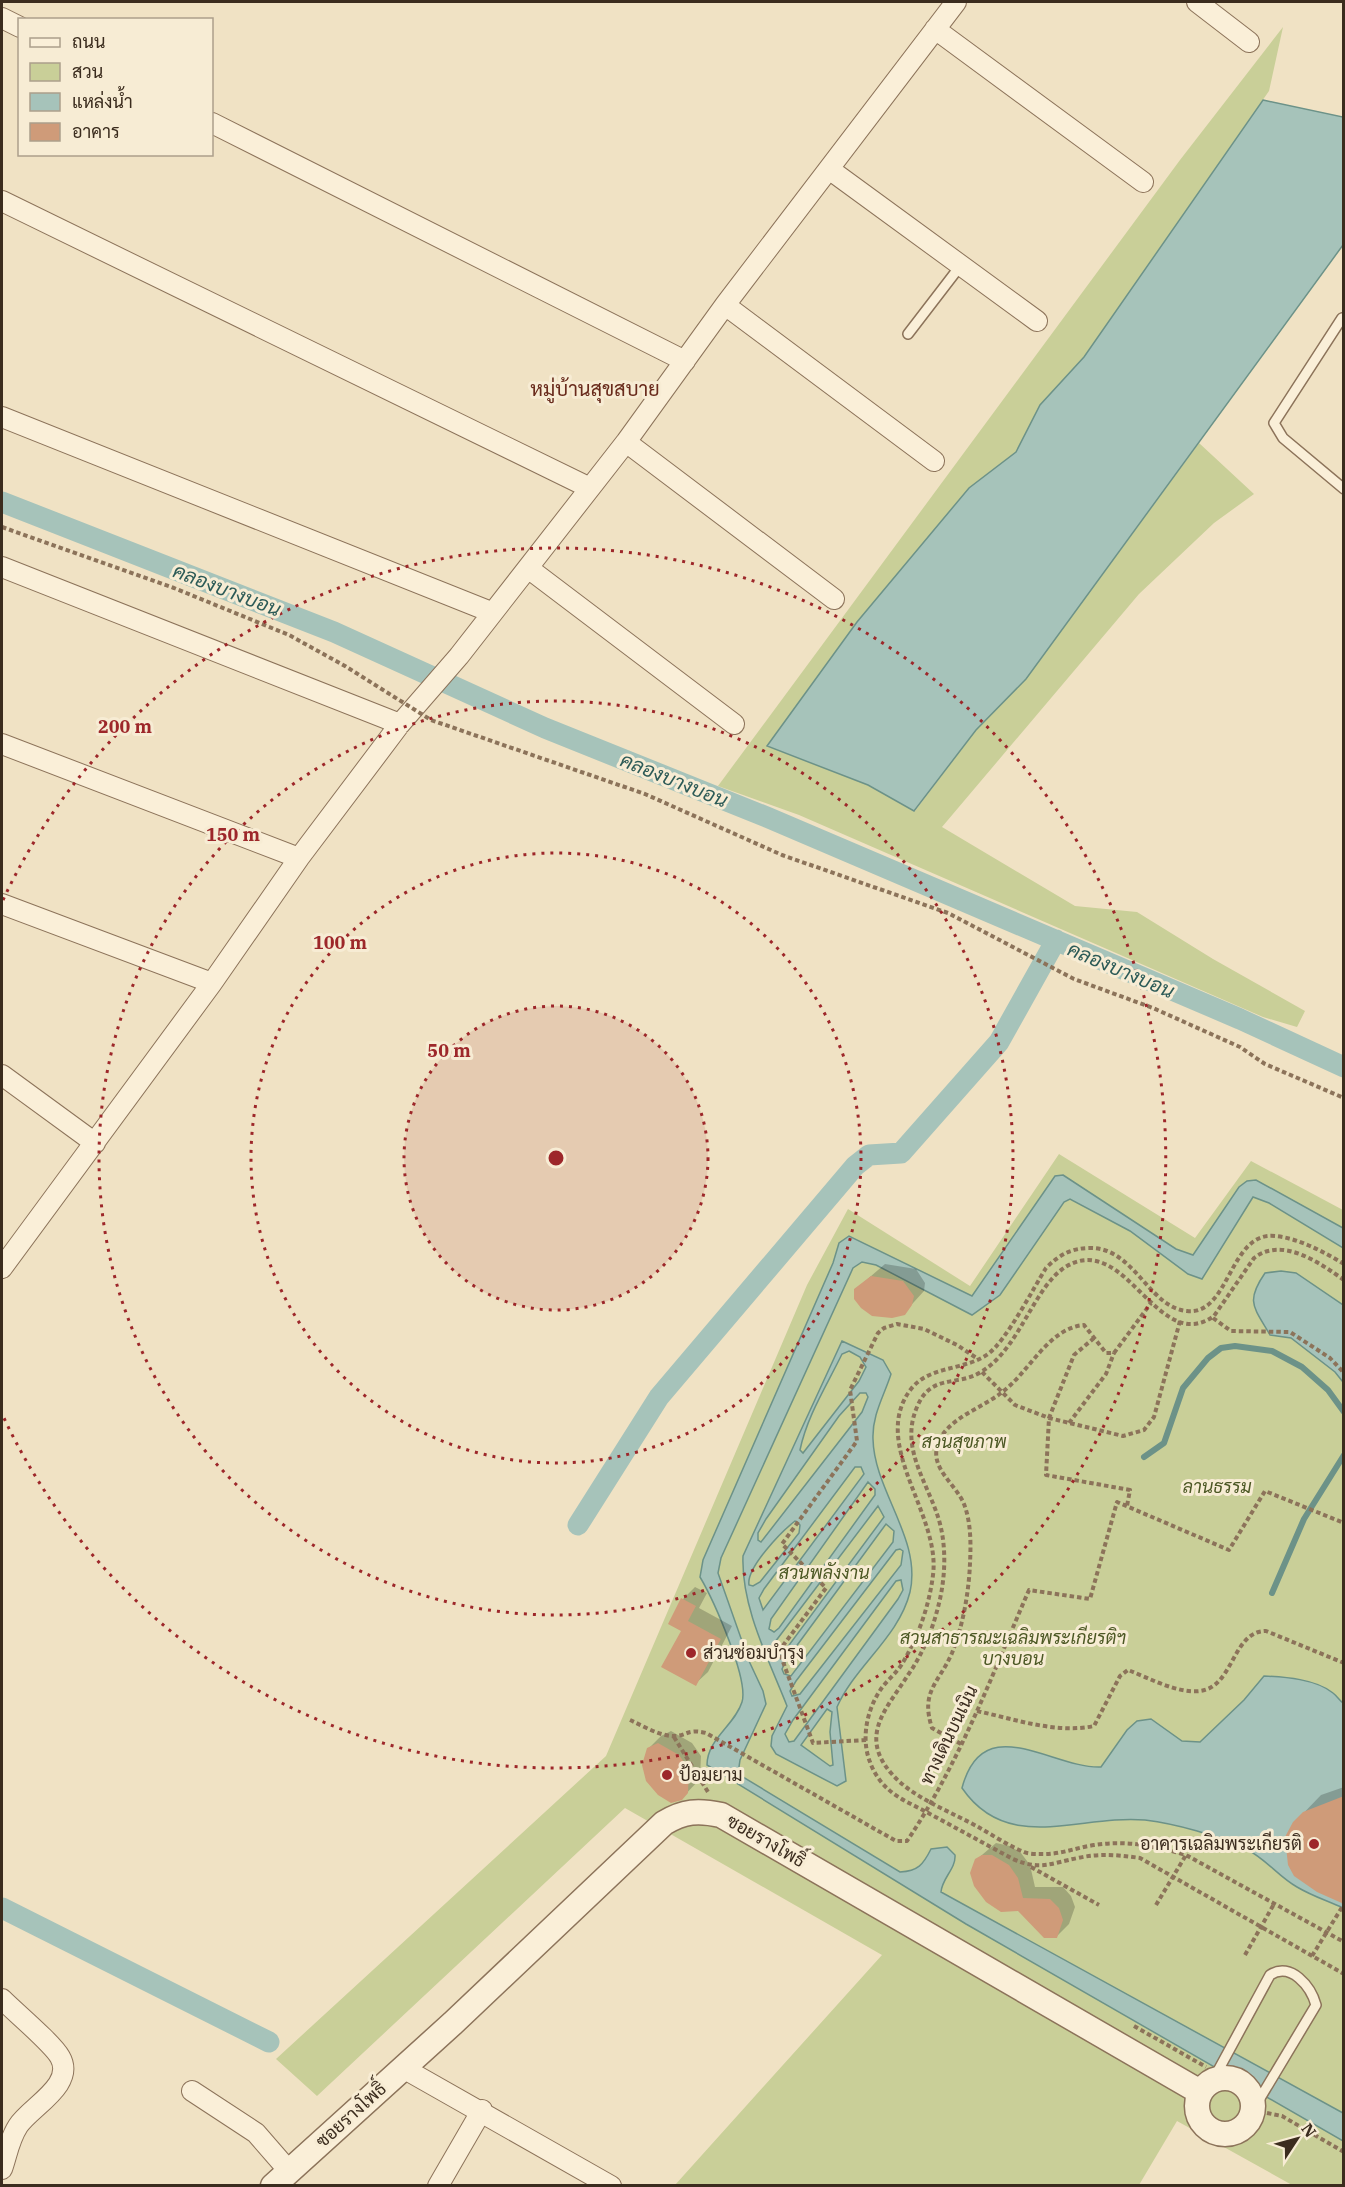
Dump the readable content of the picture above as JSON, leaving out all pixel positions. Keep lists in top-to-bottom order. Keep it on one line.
{"streets":{"street":["ซอยรางโพธิ์"],"path":["ทางเดินบนเนิน"]},"districts":["หมู่บ้านสุขสบาย"],"water":["คลองบางบอน"],"parks":["สวนสุขภาพ","ลานธรรม","สวนพลังงาน","สวนสาธารณะเฉลิมพระเกียรติฯ บางบอน"],"places":["ส่วนซ่อมบำรุง","ป้อมยาม","อาคารเฉลิมพระเกียรติ"],"legend":["ถนน","สวน","แหล่งน้ำ","อาคาร"],"north":"top right","rings":["200 m","150 m","100 m","50 m"]}
